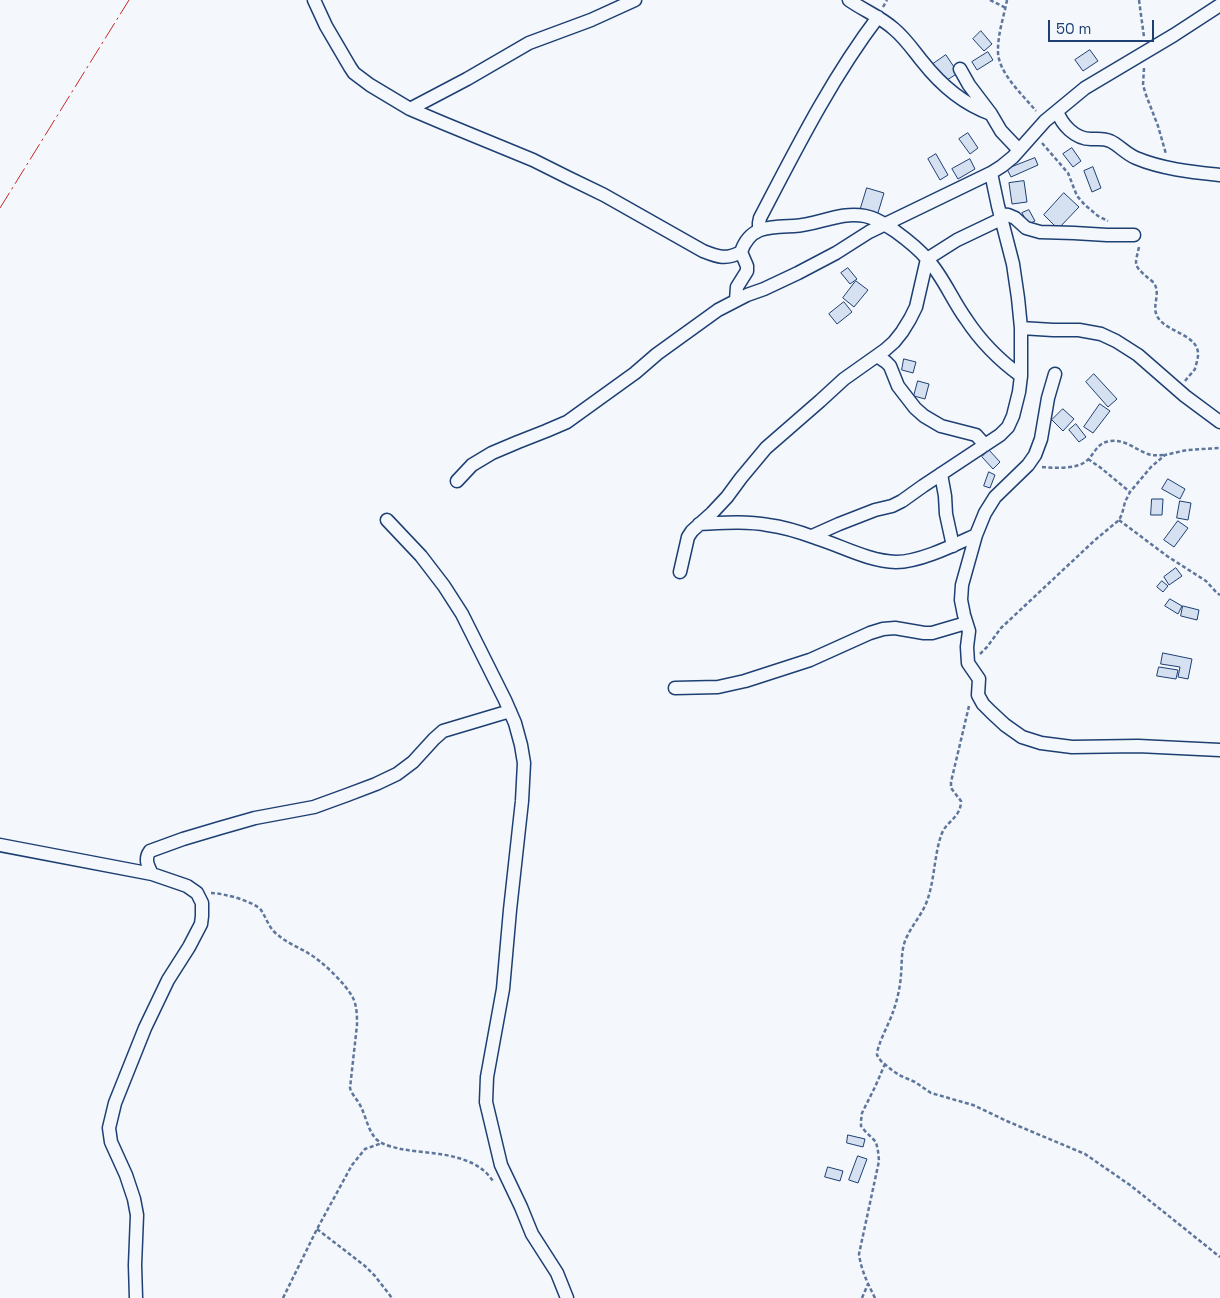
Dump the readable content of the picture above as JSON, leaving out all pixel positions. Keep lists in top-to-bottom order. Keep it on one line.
{"scale_bar":"50 m"}
